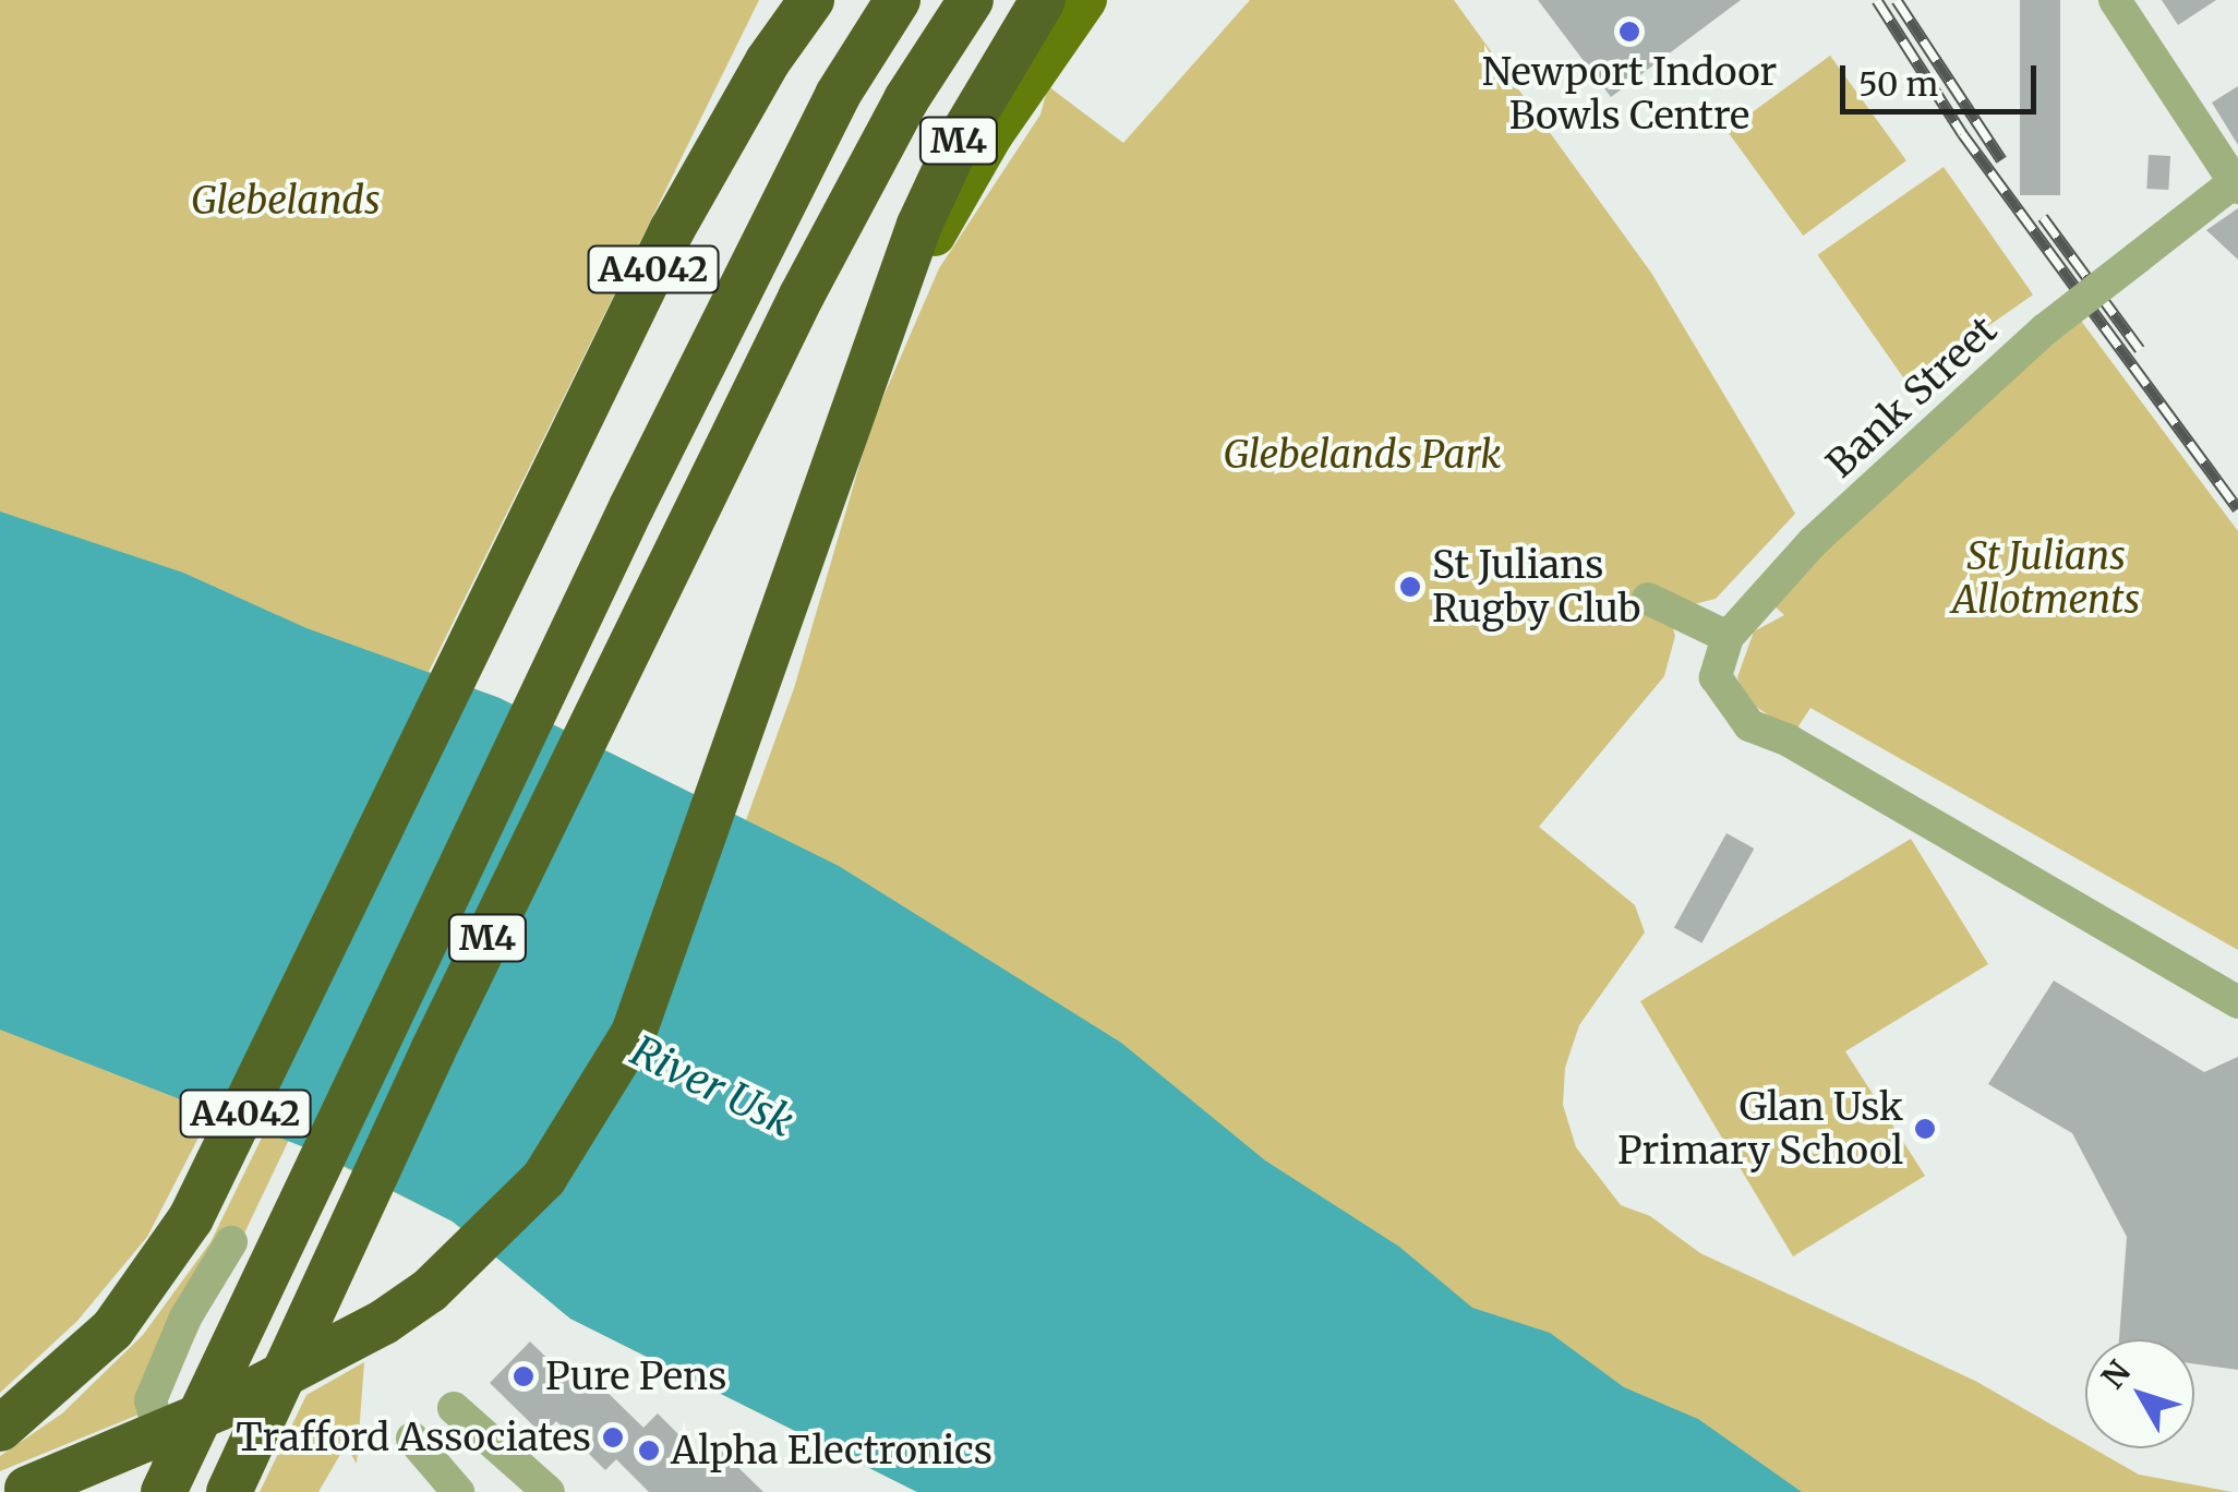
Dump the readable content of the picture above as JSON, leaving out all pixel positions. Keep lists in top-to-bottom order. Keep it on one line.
{"streets":{"highway":["M4","A4042"],"street":["Bank Street"]},"water":["River Usk"],"parks":["Glebelands","Glebelands Park","St Julians Allotments"],"places":["Newport Indoor Bowls Centre","St Julians Rugby Club","Glan Usk Primary School","Pure Pens","Trafford Associates","Alpha Electronics"],"scale_bar":"50 m","north":"top left"}
